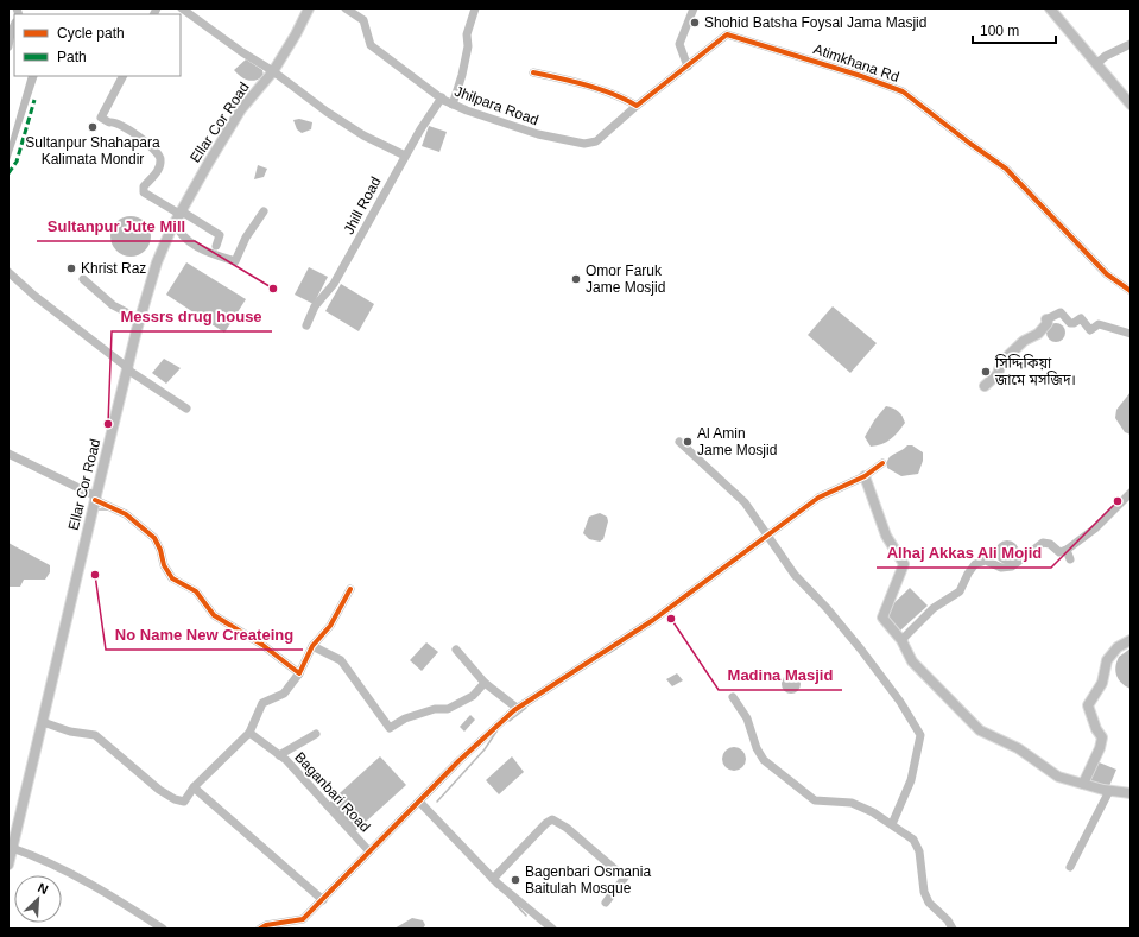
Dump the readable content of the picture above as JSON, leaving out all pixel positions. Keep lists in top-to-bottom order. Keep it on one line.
{"streets":{"main road":["Ellar Cor Road"],"street":["Atimkhana Rd","Jhilpara Road","Jhill Road","Baganbari Road"]},"crossings":[["Atimkhana Rd","Jhilpara Road"],["Jhilpara Road","Jhill Road"]],"places":["Shohid Batsha Foysal Jama Masjid","Sultanpur Shahapara Kalimata Mondir","Khrist Raz","Omor Faruk Jame Mosjid","Sultanpur Jute Mill","সিদ্দিকিয়া জামে মসজিদ।","Messrs drug house","Al Amin Jame Mosjid","Alhaj Akkas Ali Mojid","No Name New Createing","Madina Masjid","Bagenbari Osmania Baitulah Mosque"],"legend":["Cycle path","Path"],"scale_bar":"100 m","north":"top right"}
